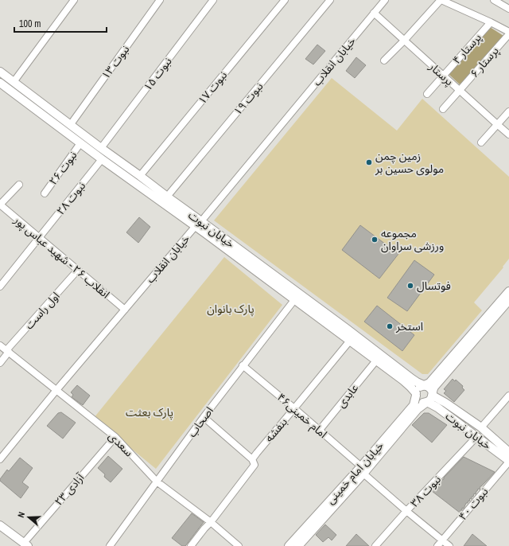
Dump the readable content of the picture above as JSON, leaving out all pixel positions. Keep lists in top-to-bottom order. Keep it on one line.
{"streets":{"main road":["خیابان نبوت","خیابان امام خمینی"],"street":["پرستار ۴","خیابان انقلاب","نبوت ۱۳","پرستار ۶","نبوت ۱۵","پرستار","نبوت ۱۷","نبوت ۱۹","نبوت ۲۶","نبوت ۲۸","انقلاب ۲۶ - شهید عباس پور","اول راست","عابدی","امام خمینی۴۶","اصحاب","بنفشه","سعدی","آزادی ۲۳","نبوت ۳۸","نبوت ۴۰"]},"crossings":[["پرستار ۴","پرستار"],["خیابان انقلاب","پرستار"],["خیابان انقلاب","خیابان نبوت"],["خیابان انقلاب","انقلاب ۲۶ - شهید عباس پور"],["خیابان انقلاب","سعدی"],["نبوت ۱۳","خیابان نبوت"],["پرستار ۶","پرستار"],["نبوت ۱۵","خیابان نبوت"],["نبوت ۱۷","خیابان نبوت"],["نبوت ۱۹","خیابان نبوت"],["نبوت ۲۶","خیابان نبوت"],["نبوت ۲۸","خیابان نبوت"],["نبوت ۲۸","انقلاب ۲۶ - شهید عباس پور"],["خیابان نبوت","عابدی"],["خیابان نبوت","اصحاب"],["خیابان نبوت","بنفشه"],["خیابان نبوت","خیابان امام خمینی"],["خیابان نبوت","نبوت ۳۸"],["خیابان نبوت","نبوت ۴۰"],["انقلاب ۲۶ - شهید عباس پور","اول راست"],["اول راست","سعدی"],["عابدی","امام خمینی۴۶"],["امام خمینی۴۶","اصحاب"],["امام خمینی۴۶","بنفشه"],["امام خمینی۴۶","خیابان امام خمینی"],["امام خمینی۴۶","نبوت ۳۸"],["امام خمینی۴۶","نبوت ۴۰"],["اصحاب","سعدی"],["بنفشه","سعدی"],["سعدی","آزادی ۲۳"]],"parks":["پارک بانوان","پارک بعثت"],"places":["زمین چمن مولوی حسین بر","مجموعه ورزشی سراوان","فوتسال","استخر"],"scale_bar":"100 m","north":"left"}
